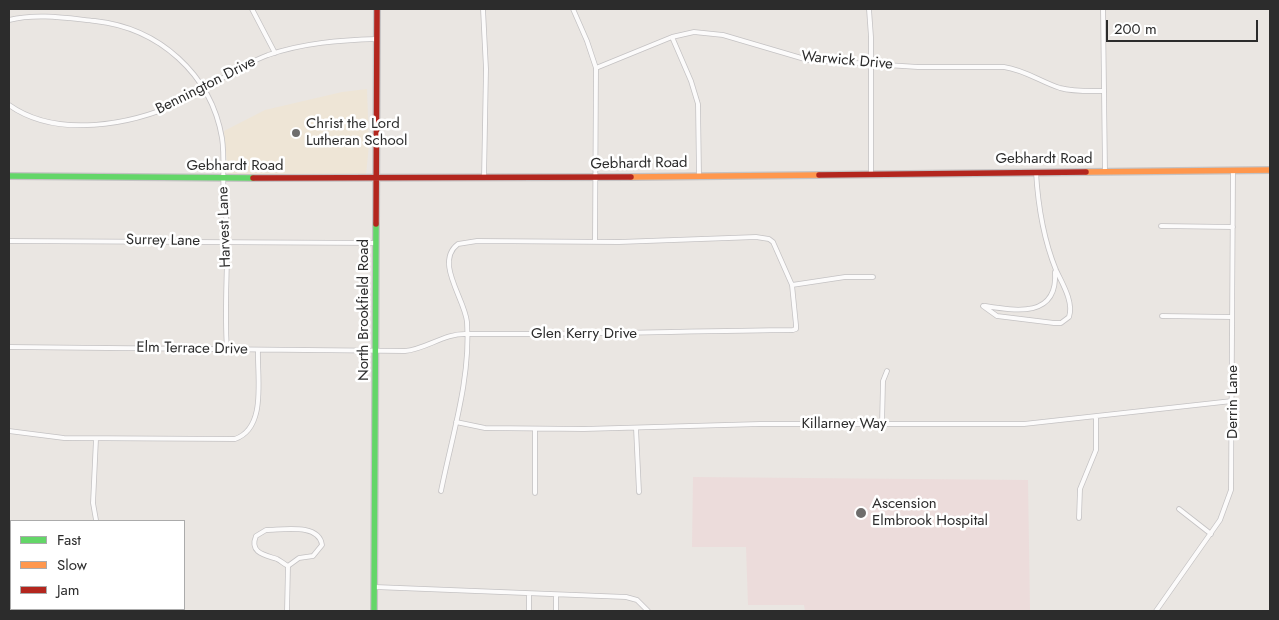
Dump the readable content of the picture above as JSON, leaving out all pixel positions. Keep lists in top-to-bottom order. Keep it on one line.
{"streets":{"street":["Warwick Drive","Bennington Drive","Gebhardt Road","Harvest Lane","Surrey Lane","North Brookfield Road","Glen Kerry Drive","Elm Terrace Drive","Derrin Lane","Killarney Way"]},"crossings":[["Bennington Drive","Harvest Lane"],["Bennington Drive","North Brookfield Road"],["Gebhardt Road","Harvest Lane"],["Gebhardt Road","North Brookfield Road"],["Gebhardt Road","Derrin Lane"],["Harvest Lane","Surrey Lane"],["Harvest Lane","Elm Terrace Drive"],["Surrey Lane","North Brookfield Road"],["North Brookfield Road","Glen Kerry Drive"],["North Brookfield Road","Elm Terrace Drive"],["Glen Kerry Drive","Elm Terrace Drive"],["Derrin Lane","Killarney Way"]],"places":["Christ the Lord Lutheran School","Ascension Elmbrook Hospital"],"legend":["Fast","Slow","Jam"],"scale_bar":"200 m"}
